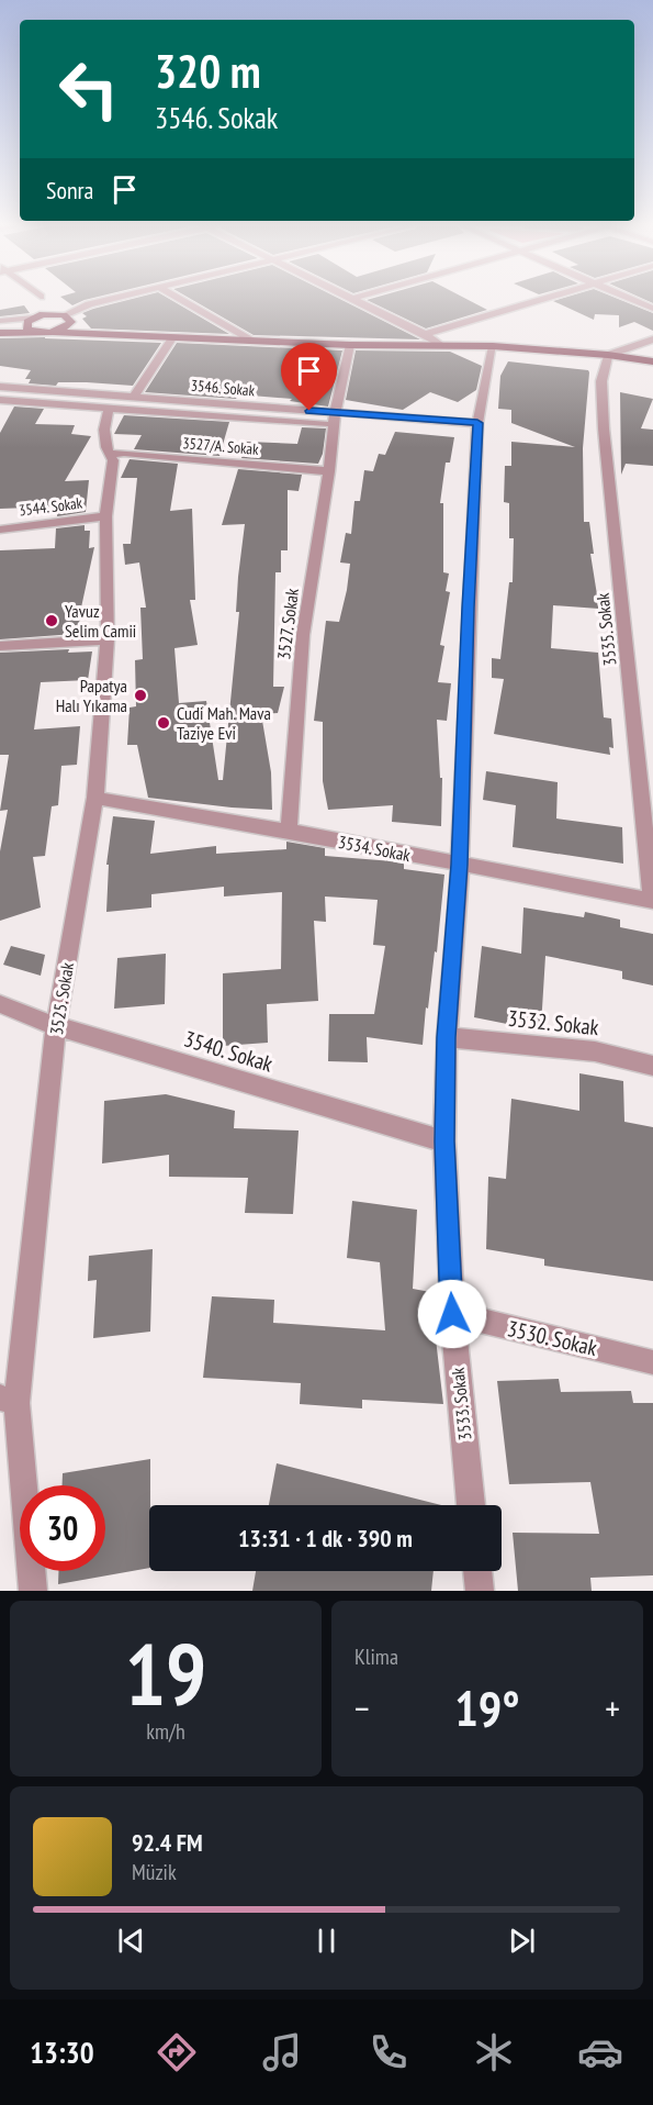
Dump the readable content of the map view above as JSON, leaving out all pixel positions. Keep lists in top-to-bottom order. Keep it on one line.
{"streets":{"street":["3546. Sokak","3527/A. Sokak","3544. Sokak","3527. Sokak","3535. Sokak","3534. Sokak","3525. Sokak","3532. Sokak","3540. Sokak","3530. Sokak","3533. Sokak"]},"crossings":[["3546. Sokak","3527. Sokak"],["3546. Sokak","3525. Sokak"],["3546. Sokak","3533. Sokak"],["3527/A. Sokak","3527. Sokak"],["3527/A. Sokak","3525. Sokak"],["3544. Sokak","3525. Sokak"],["3527. Sokak","3534. Sokak"],["3535. Sokak","3534. Sokak"],["3534. Sokak","3525. Sokak"],["3534. Sokak","3533. Sokak"],["3525. Sokak","3540. Sokak"],["3532. Sokak","3533. Sokak"],["3540. Sokak","3533. Sokak"],["3530. Sokak","3533. Sokak"]],"places":["Yavuz Selim Camii","Papatya Halı Yıkama","Cudi Mah. Mava Taziye Evi"],"page":{"turn":["320 m","3546. Sokak"],"then":"Sonra","limit":"30","trip":"13:31 · 1 dk · 390 m","tile":[["19","km/h"],"Klima"],"heat":["−","19°","+"],"song":["92.4 FM","Müzik"],"tabs":"13:30"}}
